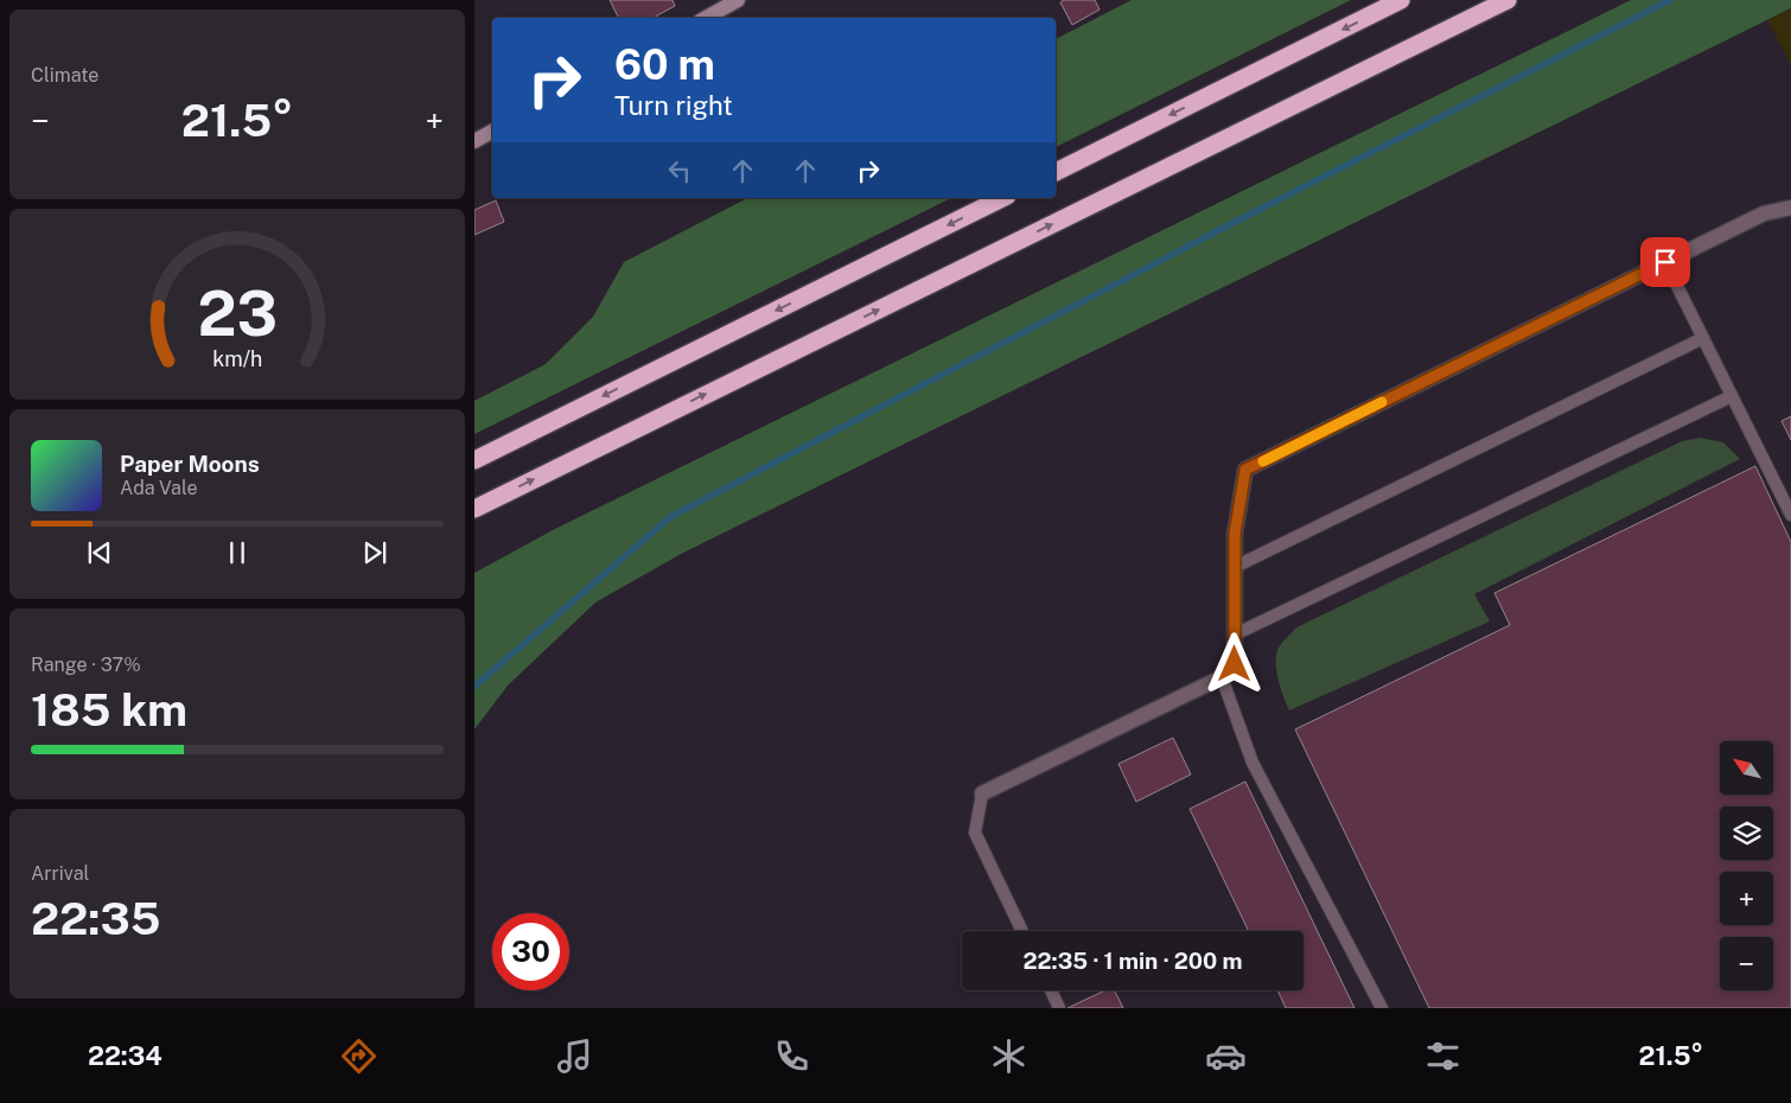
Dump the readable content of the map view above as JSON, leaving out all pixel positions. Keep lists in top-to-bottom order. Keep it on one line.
{"north":"top left","page":{"tile":["Climate",["Range · 37%","185 km"],["Arrival","22:35"]],"turn":["60 m","Turn right"],"heat":["−","21.5°","+"],"song":["Paper Moons","Ada Vale"],"map_buttons":["+","−"],"limit":"30","trip":"22:35 · 1 min · 200 m","tabs":["22:34","21.5°"],"gauge":["23","km/h"]}}
